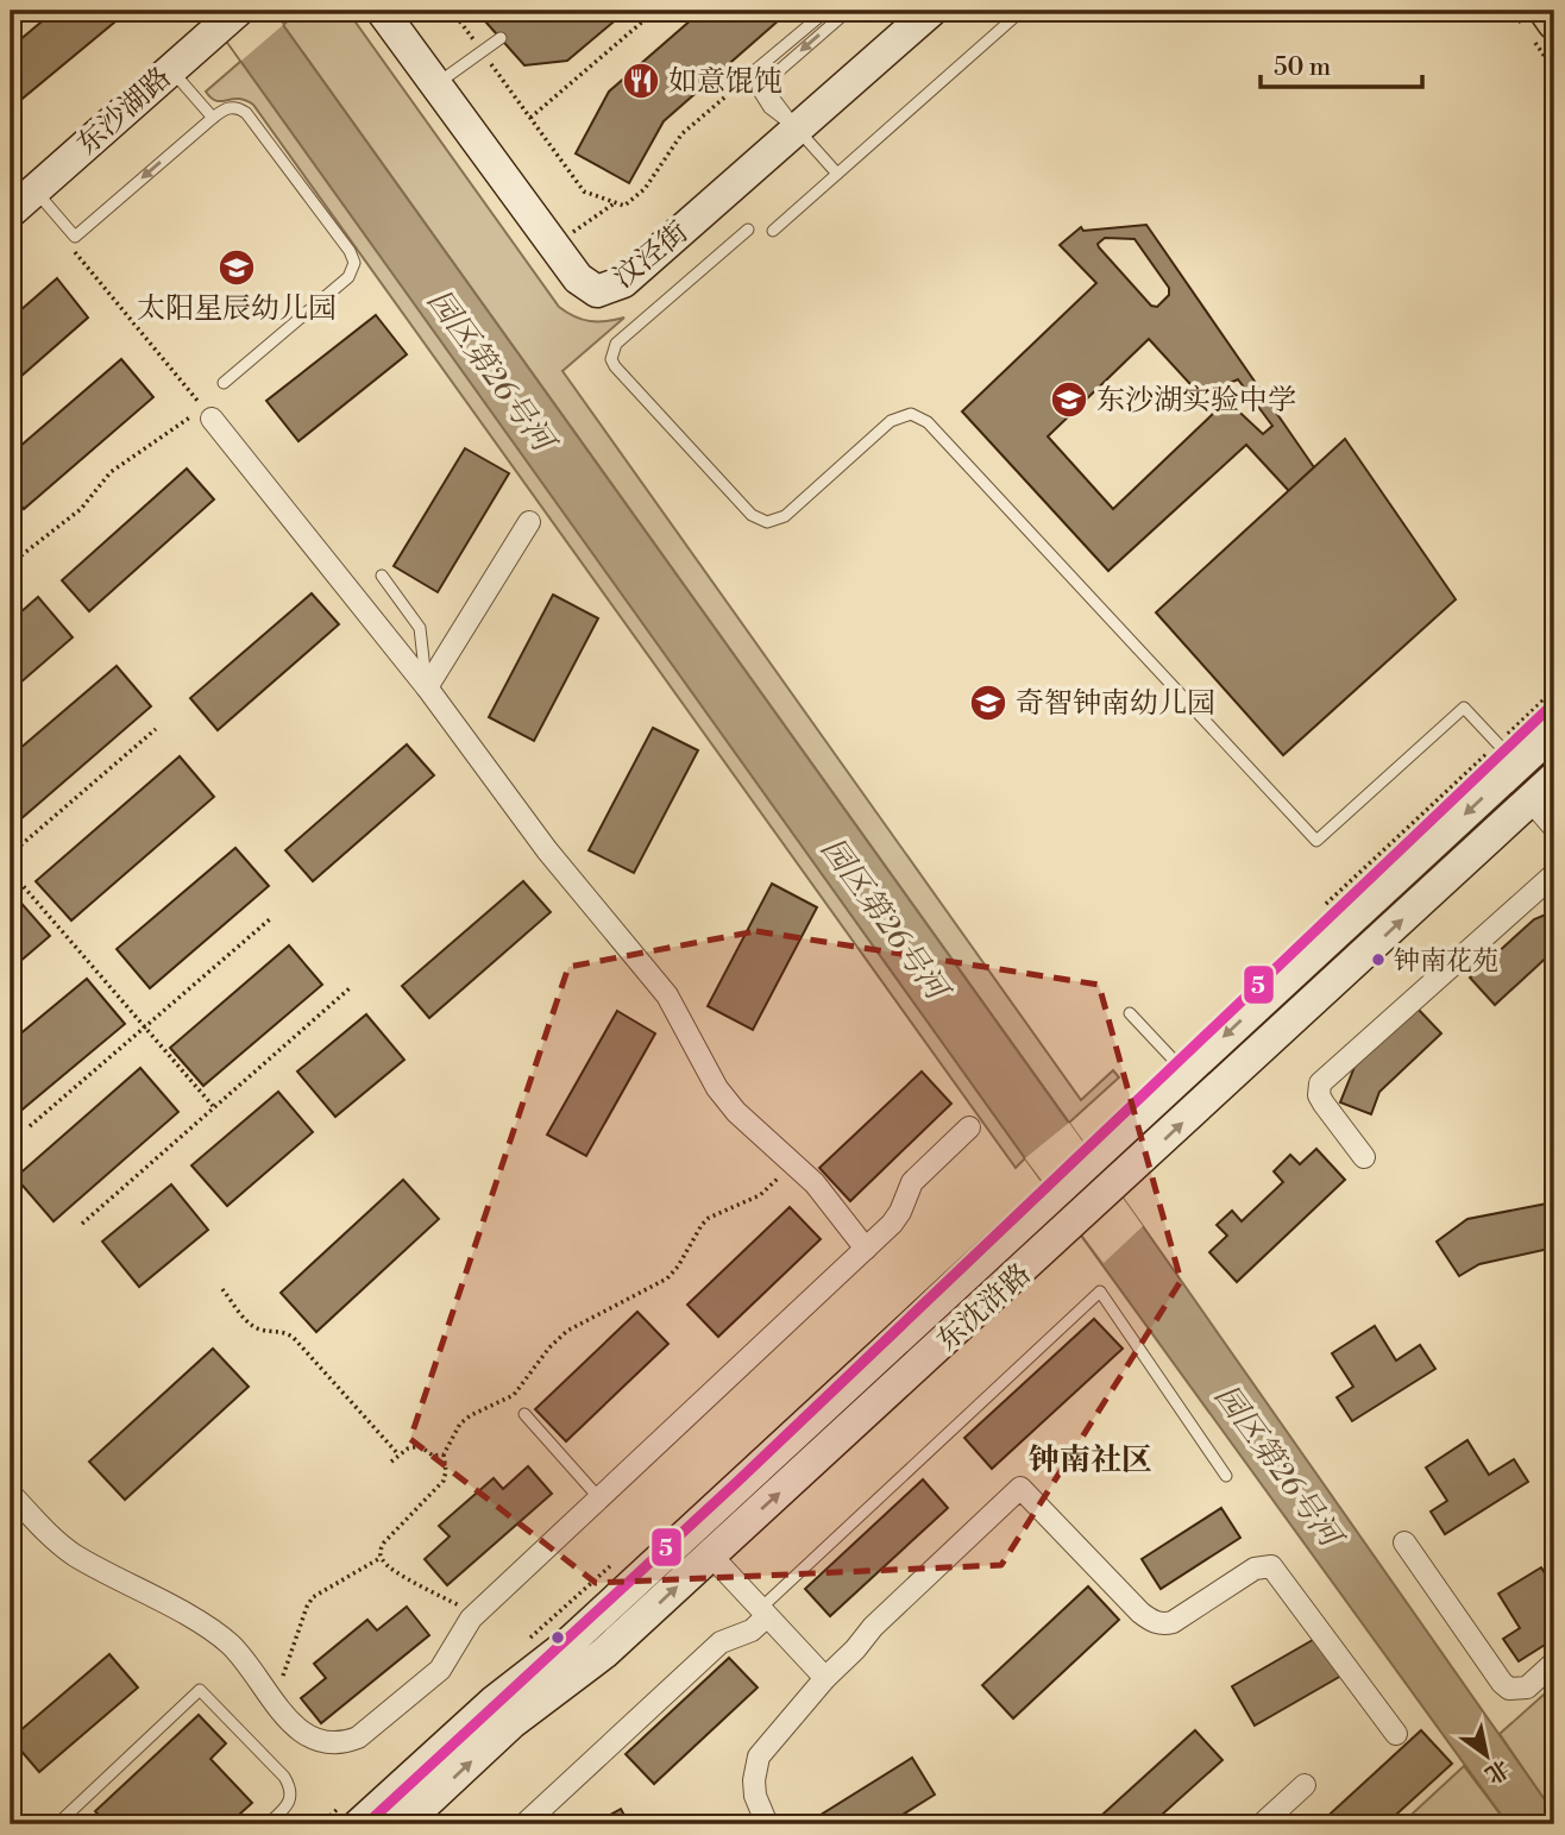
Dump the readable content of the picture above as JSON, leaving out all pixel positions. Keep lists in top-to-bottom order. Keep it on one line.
{"streets":{"main road":["东沙湖路","汶泾街","东沈浒路"]},"districts":["钟南社区"],"water":["园区第26号河"],"places":{"restaurant":["如意馄饨"],"school or university":["太阳星辰幼儿园","东沙湖实验中学","奇智钟南幼儿园"],"other":["钟南花苑"]},"lines":["transit line 5"],"scale_bar":"50 m","north":"bottom right"}
